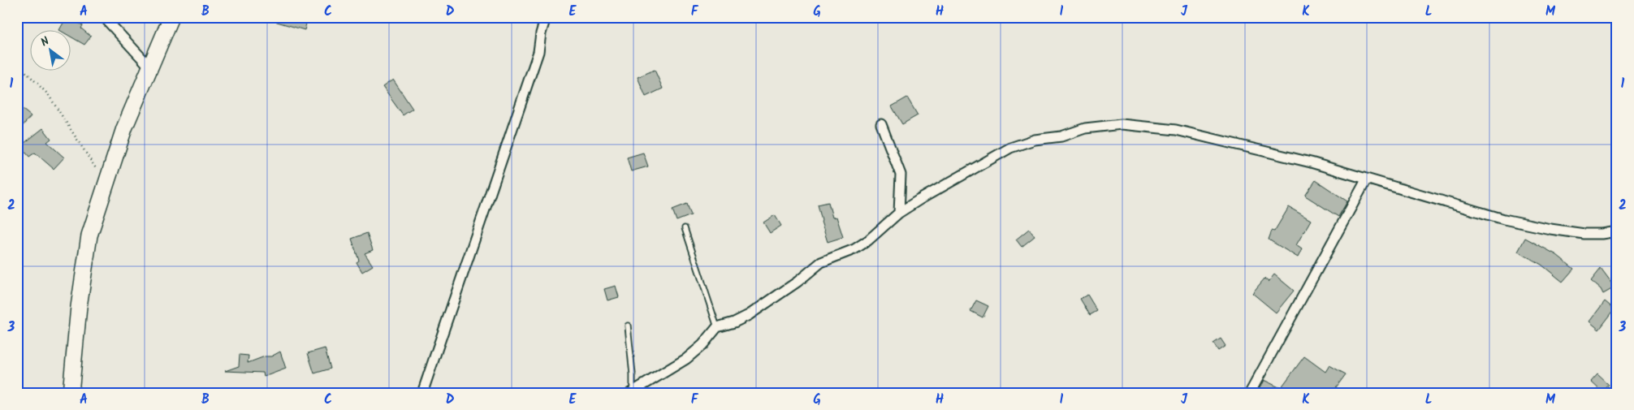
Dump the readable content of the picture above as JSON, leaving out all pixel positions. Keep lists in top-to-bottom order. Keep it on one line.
{"north":"top left","grid":{"columns":["A","B","C","D","E","F","G","H","I","J","K","L","M"],"rows":["1","2","3"]}}
